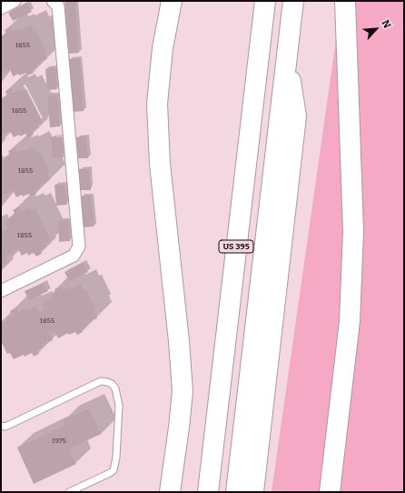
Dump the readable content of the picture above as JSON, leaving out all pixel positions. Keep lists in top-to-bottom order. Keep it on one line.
{"streets":{"highway":["US 395"]},"house_numbers":["1855","1855","1855","1855","1855","1975"],"north":"top right"}
